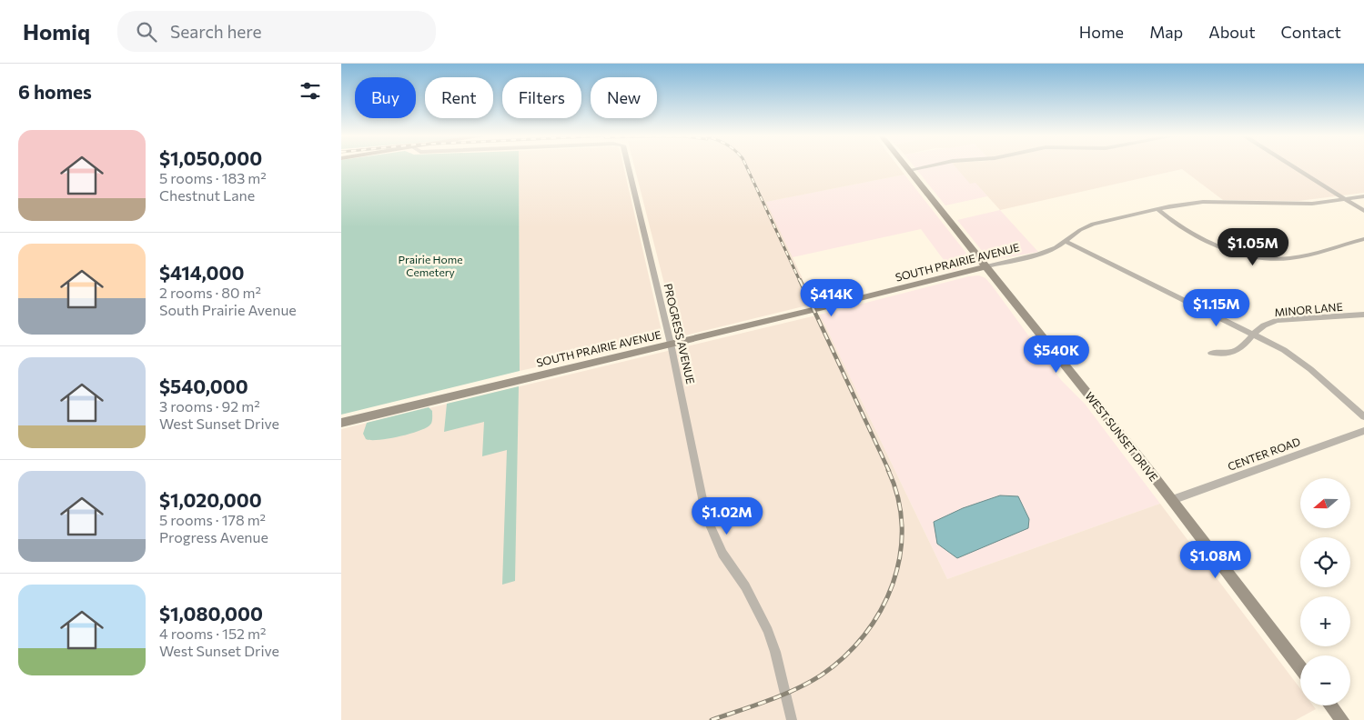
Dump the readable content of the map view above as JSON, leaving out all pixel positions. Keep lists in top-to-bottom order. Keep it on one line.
{"streets":{"street":["SOUTH PRAIRIE AVENUE","MINOR LANE","PROGRESS AVENUE","WEST SUNSET DRIVE","CENTER ROAD"]},"crossings":[["SOUTH PRAIRIE AVENUE","PROGRESS AVENUE"],["SOUTH PRAIRIE AVENUE","WEST SUNSET DRIVE"],["WEST SUNSET DRIVE","CENTER ROAD"]],"parks":["Prairie Home Cemetery"],"north":"left","page":{"header":"Homiq","search":"Search here","nav":["Home","Map","About","Contact"],"heading":"6 homes","chip":["Buy","Rent","Filters","New"],"list":[{"name":"$1,050,000","note":"5 rooms · 183 m² · Chestnut Lane"},{"name":"$414,000","note":"2 rooms · 80 m² · South Prairie Avenue"},{"name":"$540,000","note":"3 rooms · 92 m² · West Sunset Drive"},{"name":"$1,020,000","note":"5 rooms · 178 m² · Progress Avenue"},{"name":"$1,080,000","note":"4 rooms · 152 m² · West Sunset Drive"}],"price":["$1.05M","$414K","$1.15M","$540K","$1.02M","$1.08M"],"map_buttons":["+","−"]}}
